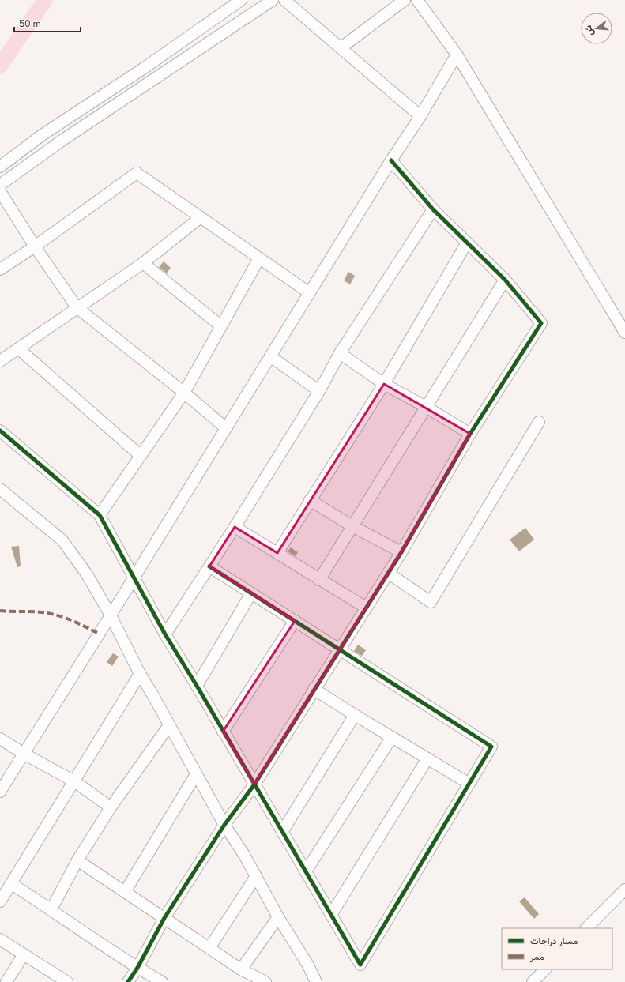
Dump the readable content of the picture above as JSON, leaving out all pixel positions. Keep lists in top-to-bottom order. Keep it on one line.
{"legend":["مسار دراجات","ممر"],"scale_bar":"50 m","north":"left"}
